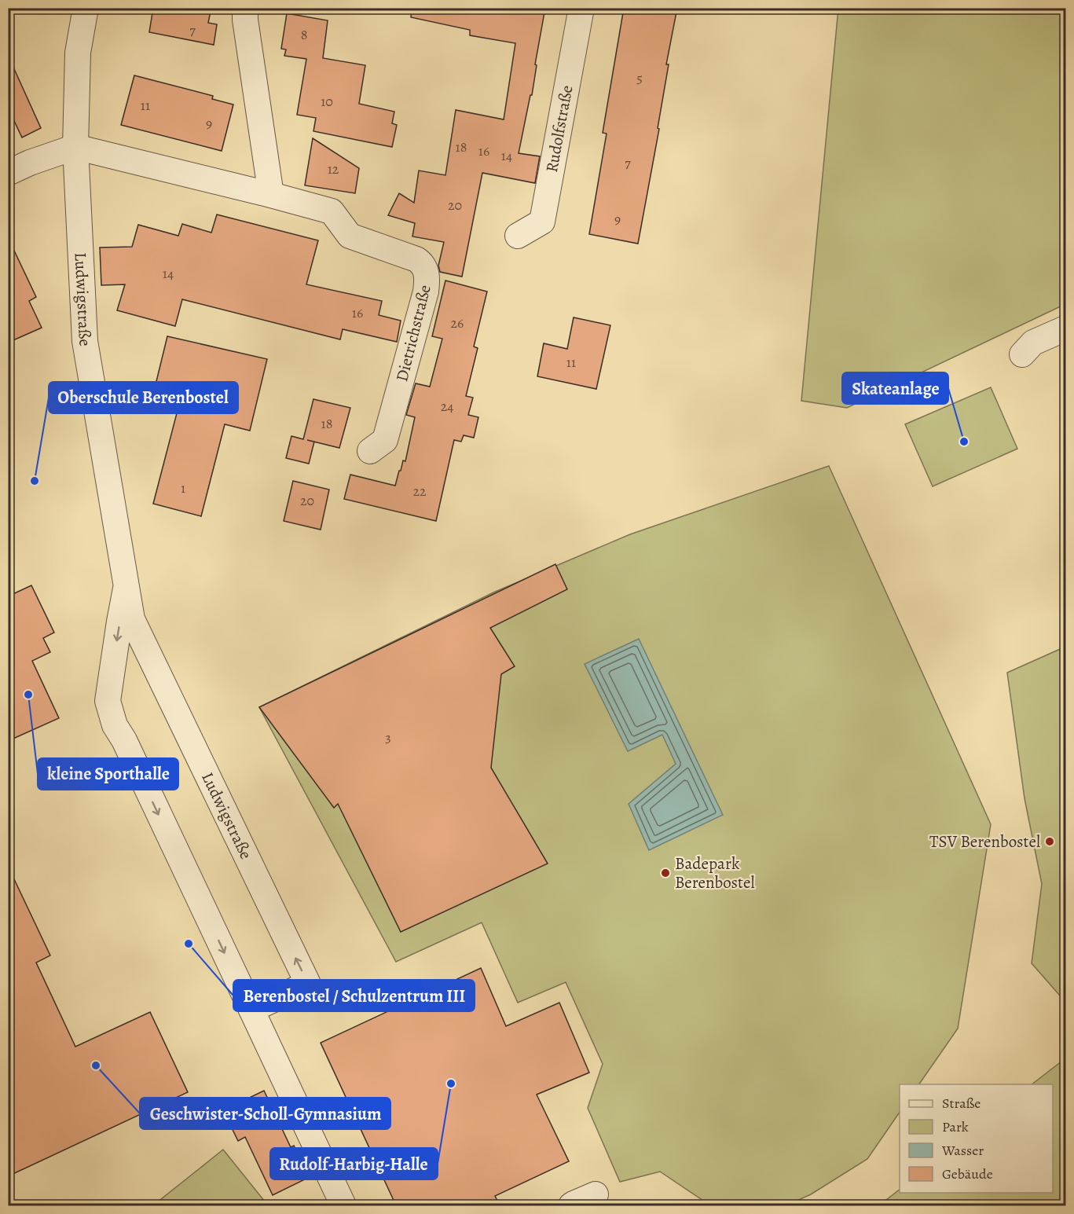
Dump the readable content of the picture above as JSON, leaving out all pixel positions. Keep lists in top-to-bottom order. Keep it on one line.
{"streets":{"street":["Rudolfstraße","Ludwigstraße","Dietrichstraße"]},"crossings":[["Ludwigstraße","Dietrichstraße"]],"places":["Skateanlage","Oberschule Berenbostel","kleine Sporthalle","TSV Berenbostel","Badepark Berenbostel","Berenbostel / Schulzentrum III","Geschwister-Scholl-Gymnasium","Rudolf-Harbig-Halle"],"house_numbers":["7","8","5","10","11","9","18","16","14","7","12","20","9","14","16","26","11","24","18","1","22","20","3"],"legend":["Straße","Park","Wasser","Gebäude"]}
